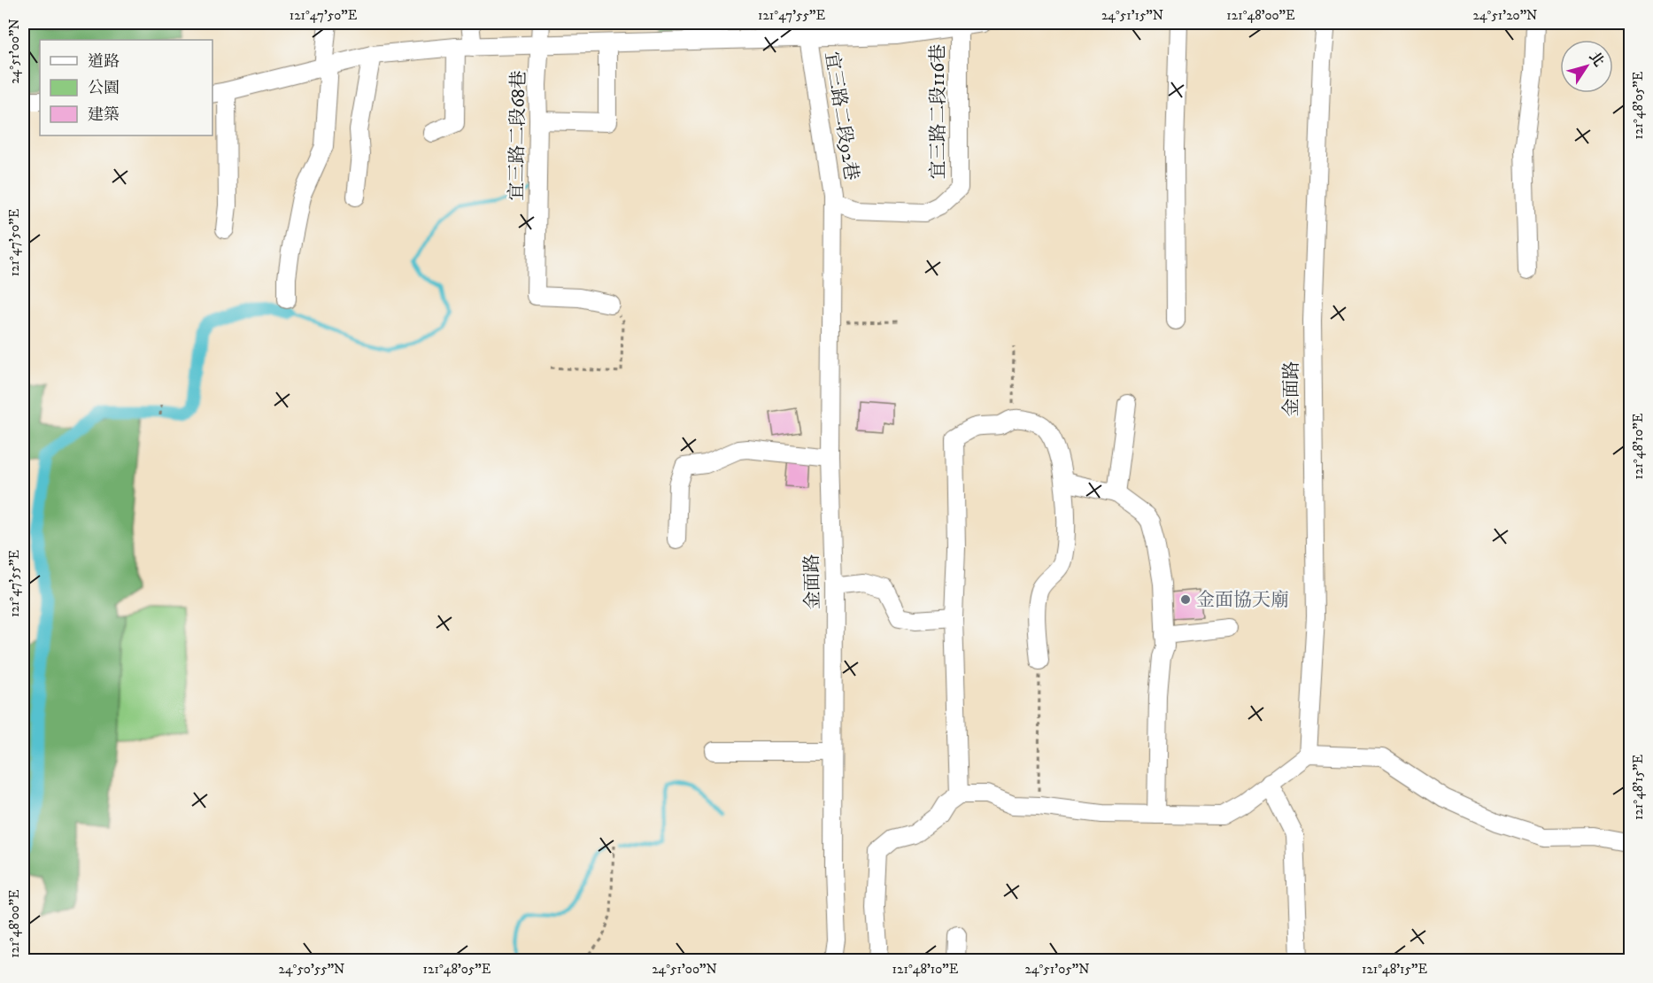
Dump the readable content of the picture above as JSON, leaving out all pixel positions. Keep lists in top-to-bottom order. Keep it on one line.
{"streets":{"street":["宜三路二段116巷","宜三路二段92巷","宜三路二段68巷","金面路"]},"crossings":[["宜三路二段116巷","宜三路二段92巷"],["宜三路二段116巷","金面路"],["宜三路二段92巷","金面路"]],"places":["金面協天廟"],"legend":["道路","公園","建築"],"north":"top right","coordinates":["121°47'50\"E","121°47'55\"E","24°51'15\"N","121°48'00\"E","24°51'20\"N","24°51'00\"N","121°48'05\"E","121°48'10\"E","121°48'15\"E","24°50'55\"N","24°51'05\"N"]}
